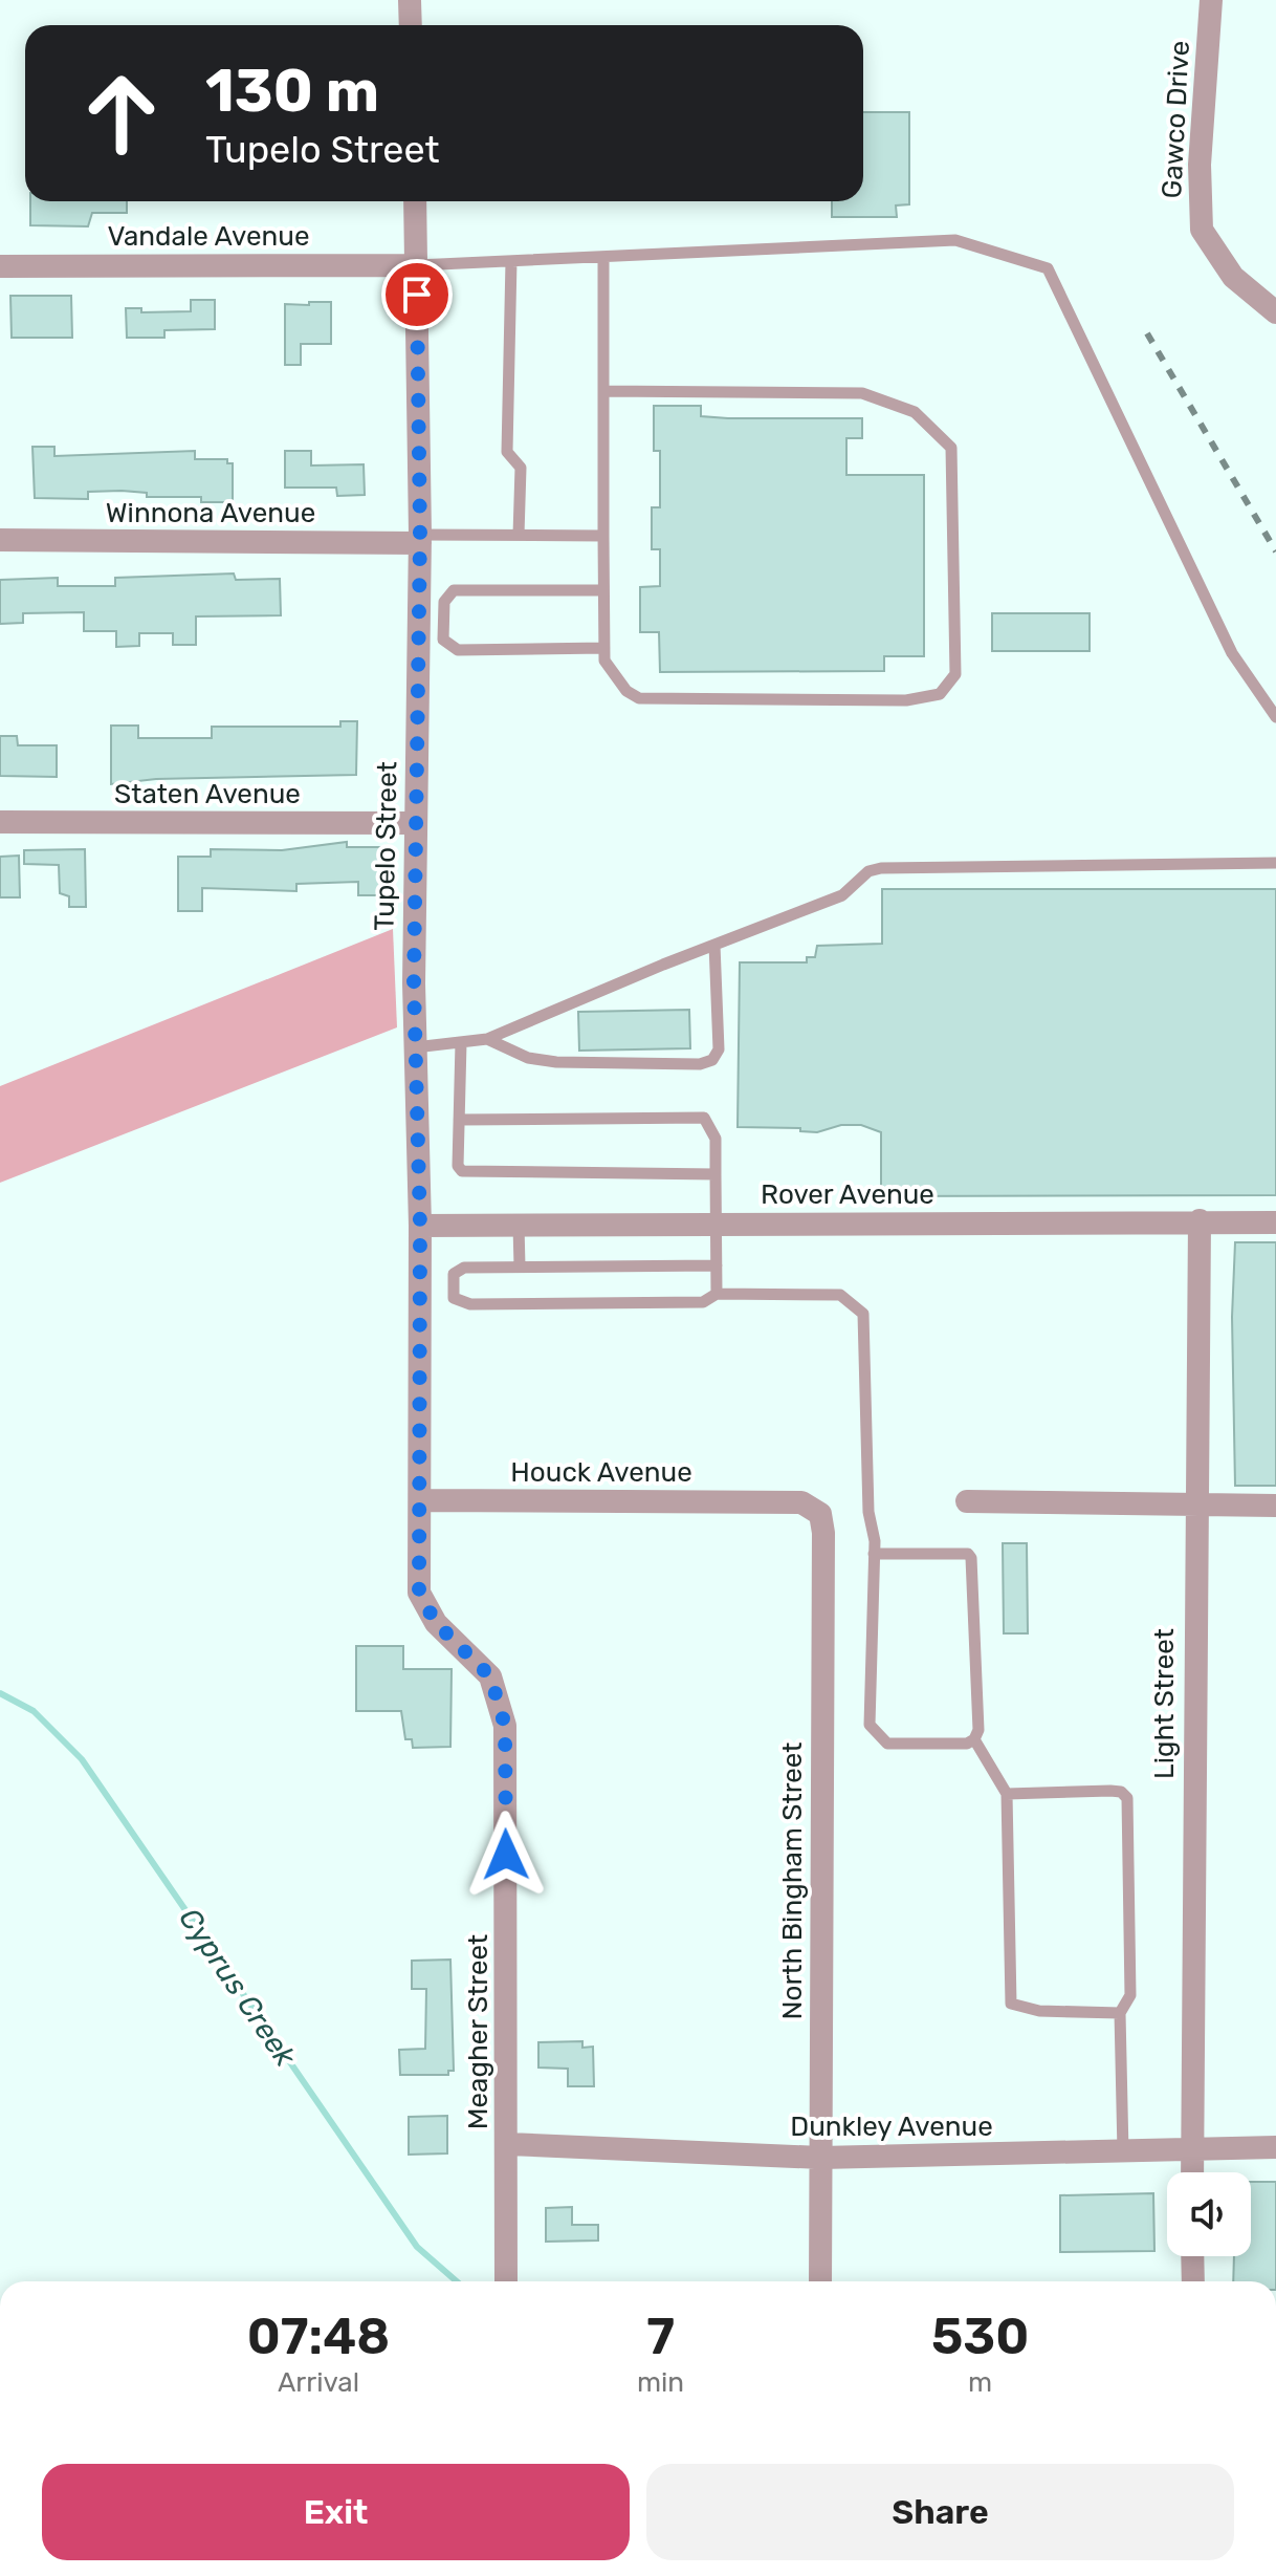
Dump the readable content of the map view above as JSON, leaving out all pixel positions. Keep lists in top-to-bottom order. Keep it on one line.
{"streets":{"street":["Gawco Drive","Vandale Avenue","Winnona Avenue","Staten Avenue","Tupelo Street","Rover Avenue","Houck Avenue","Light Street","North Bingham Street","Meagher Street","Dunkley Avenue"]},"crossings":[["Vandale Avenue","Tupelo Street"],["Winnona Avenue","Tupelo Street"],["Staten Avenue","Tupelo Street"],["Tupelo Street","Rover Avenue"],["Tupelo Street","Houck Avenue"],["Tupelo Street","Meagher Street"],["Rover Avenue","Light Street"],["Houck Avenue","North Bingham Street"],["Houck Avenue","Meagher Street"],["Light Street","Dunkley Avenue"],["North Bingham Street","Dunkley Avenue"],["Meagher Street","Dunkley Avenue"]],"water":["Cyprus Creek"],"page":{"turn":["130 m","Tupelo Street"],"eta":["07:48","Arrival","7","min","530","m"],"buttons":["Exit","Share"]}}
